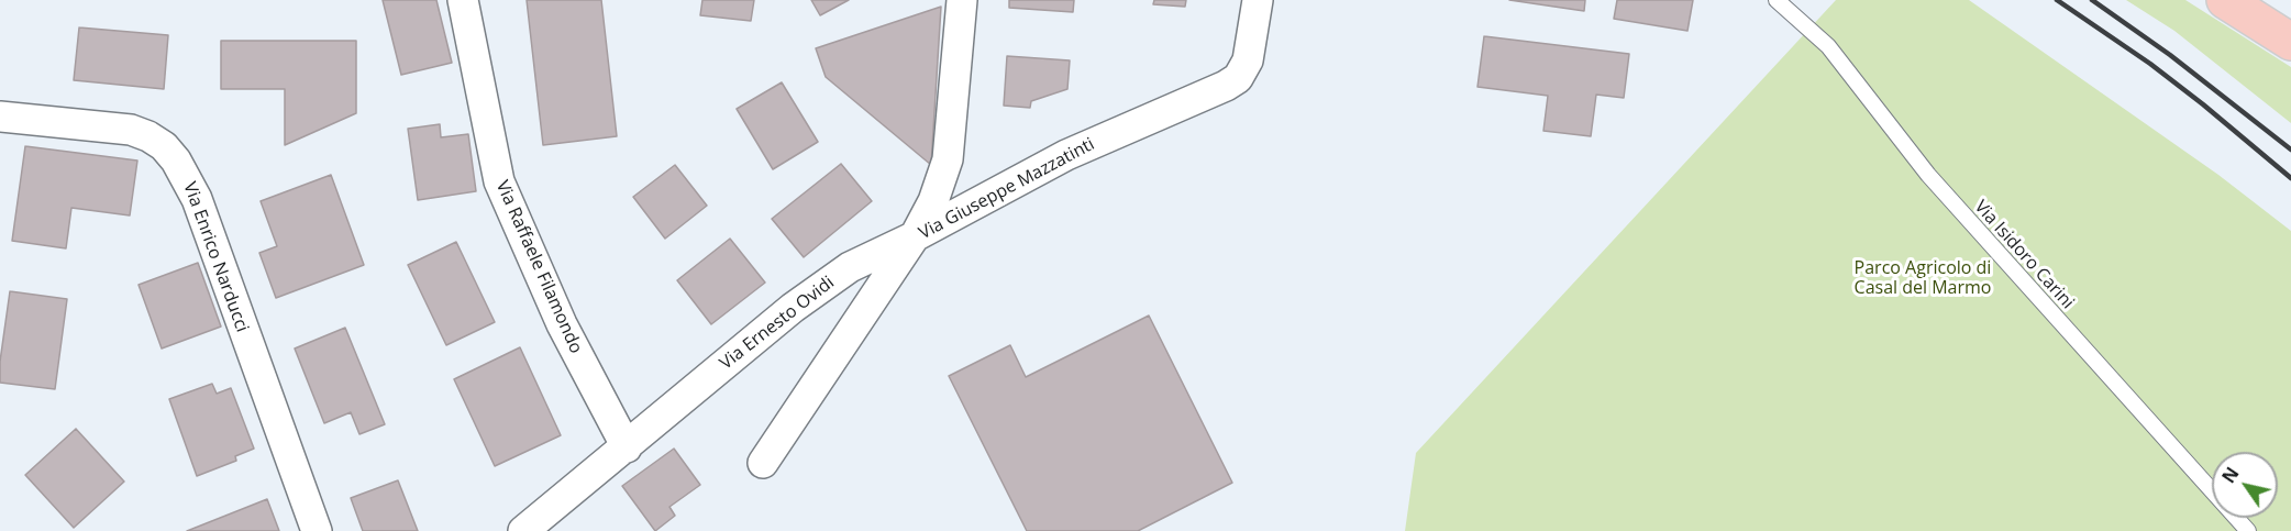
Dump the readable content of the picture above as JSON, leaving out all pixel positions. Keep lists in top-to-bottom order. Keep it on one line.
{"streets":{"street":["Via Giuseppe Mazzatinti","Via Enrico Narducci","Via Raffaele Filamondo","Via Ernesto Ovidi"],"lane":["Via Isidoro Carini"]},"crossings":[["Via Giuseppe Mazzatinti","Via Ernesto Ovidi"],["Via Raffaele Filamondo","Via Ernesto Ovidi"]],"parks":["Parco Agricolo di Casal del Marmo"],"north":"top left"}
